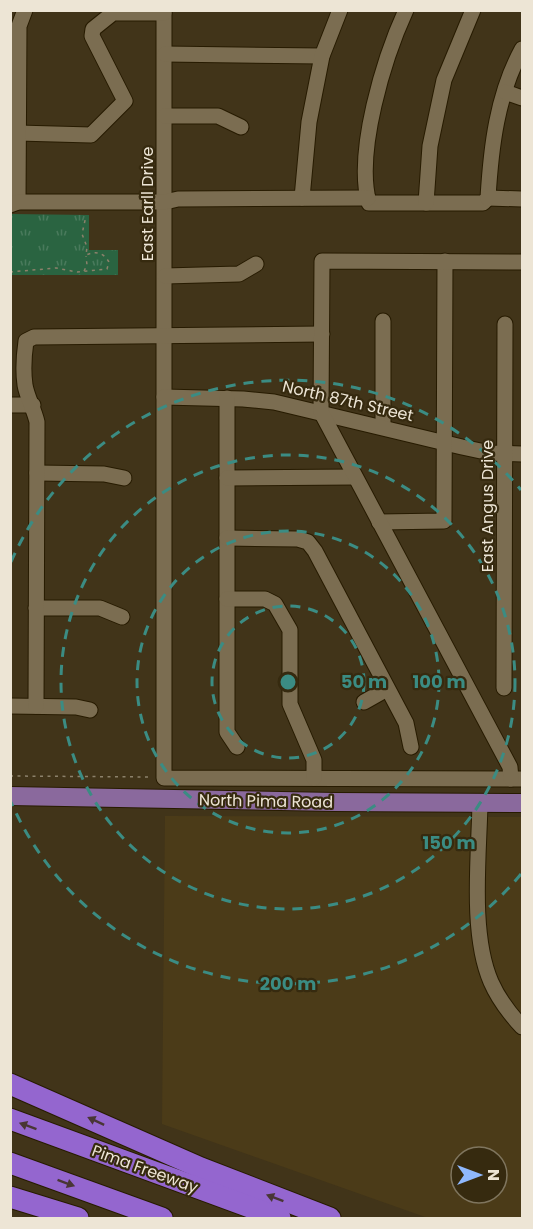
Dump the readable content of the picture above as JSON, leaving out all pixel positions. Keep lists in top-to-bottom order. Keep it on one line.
{"streets":{"highway":["Pima Freeway"],"main road":["North Pima Road"],"street":["East Earll Drive","North 87th Street","East Angus Drive"]},"crossings":[["East Earll Drive","North 87th Street"],["North 87th Street","East Angus Drive"]],"north":"right","rings":["50 m","100 m","150 m","200 m"]}
